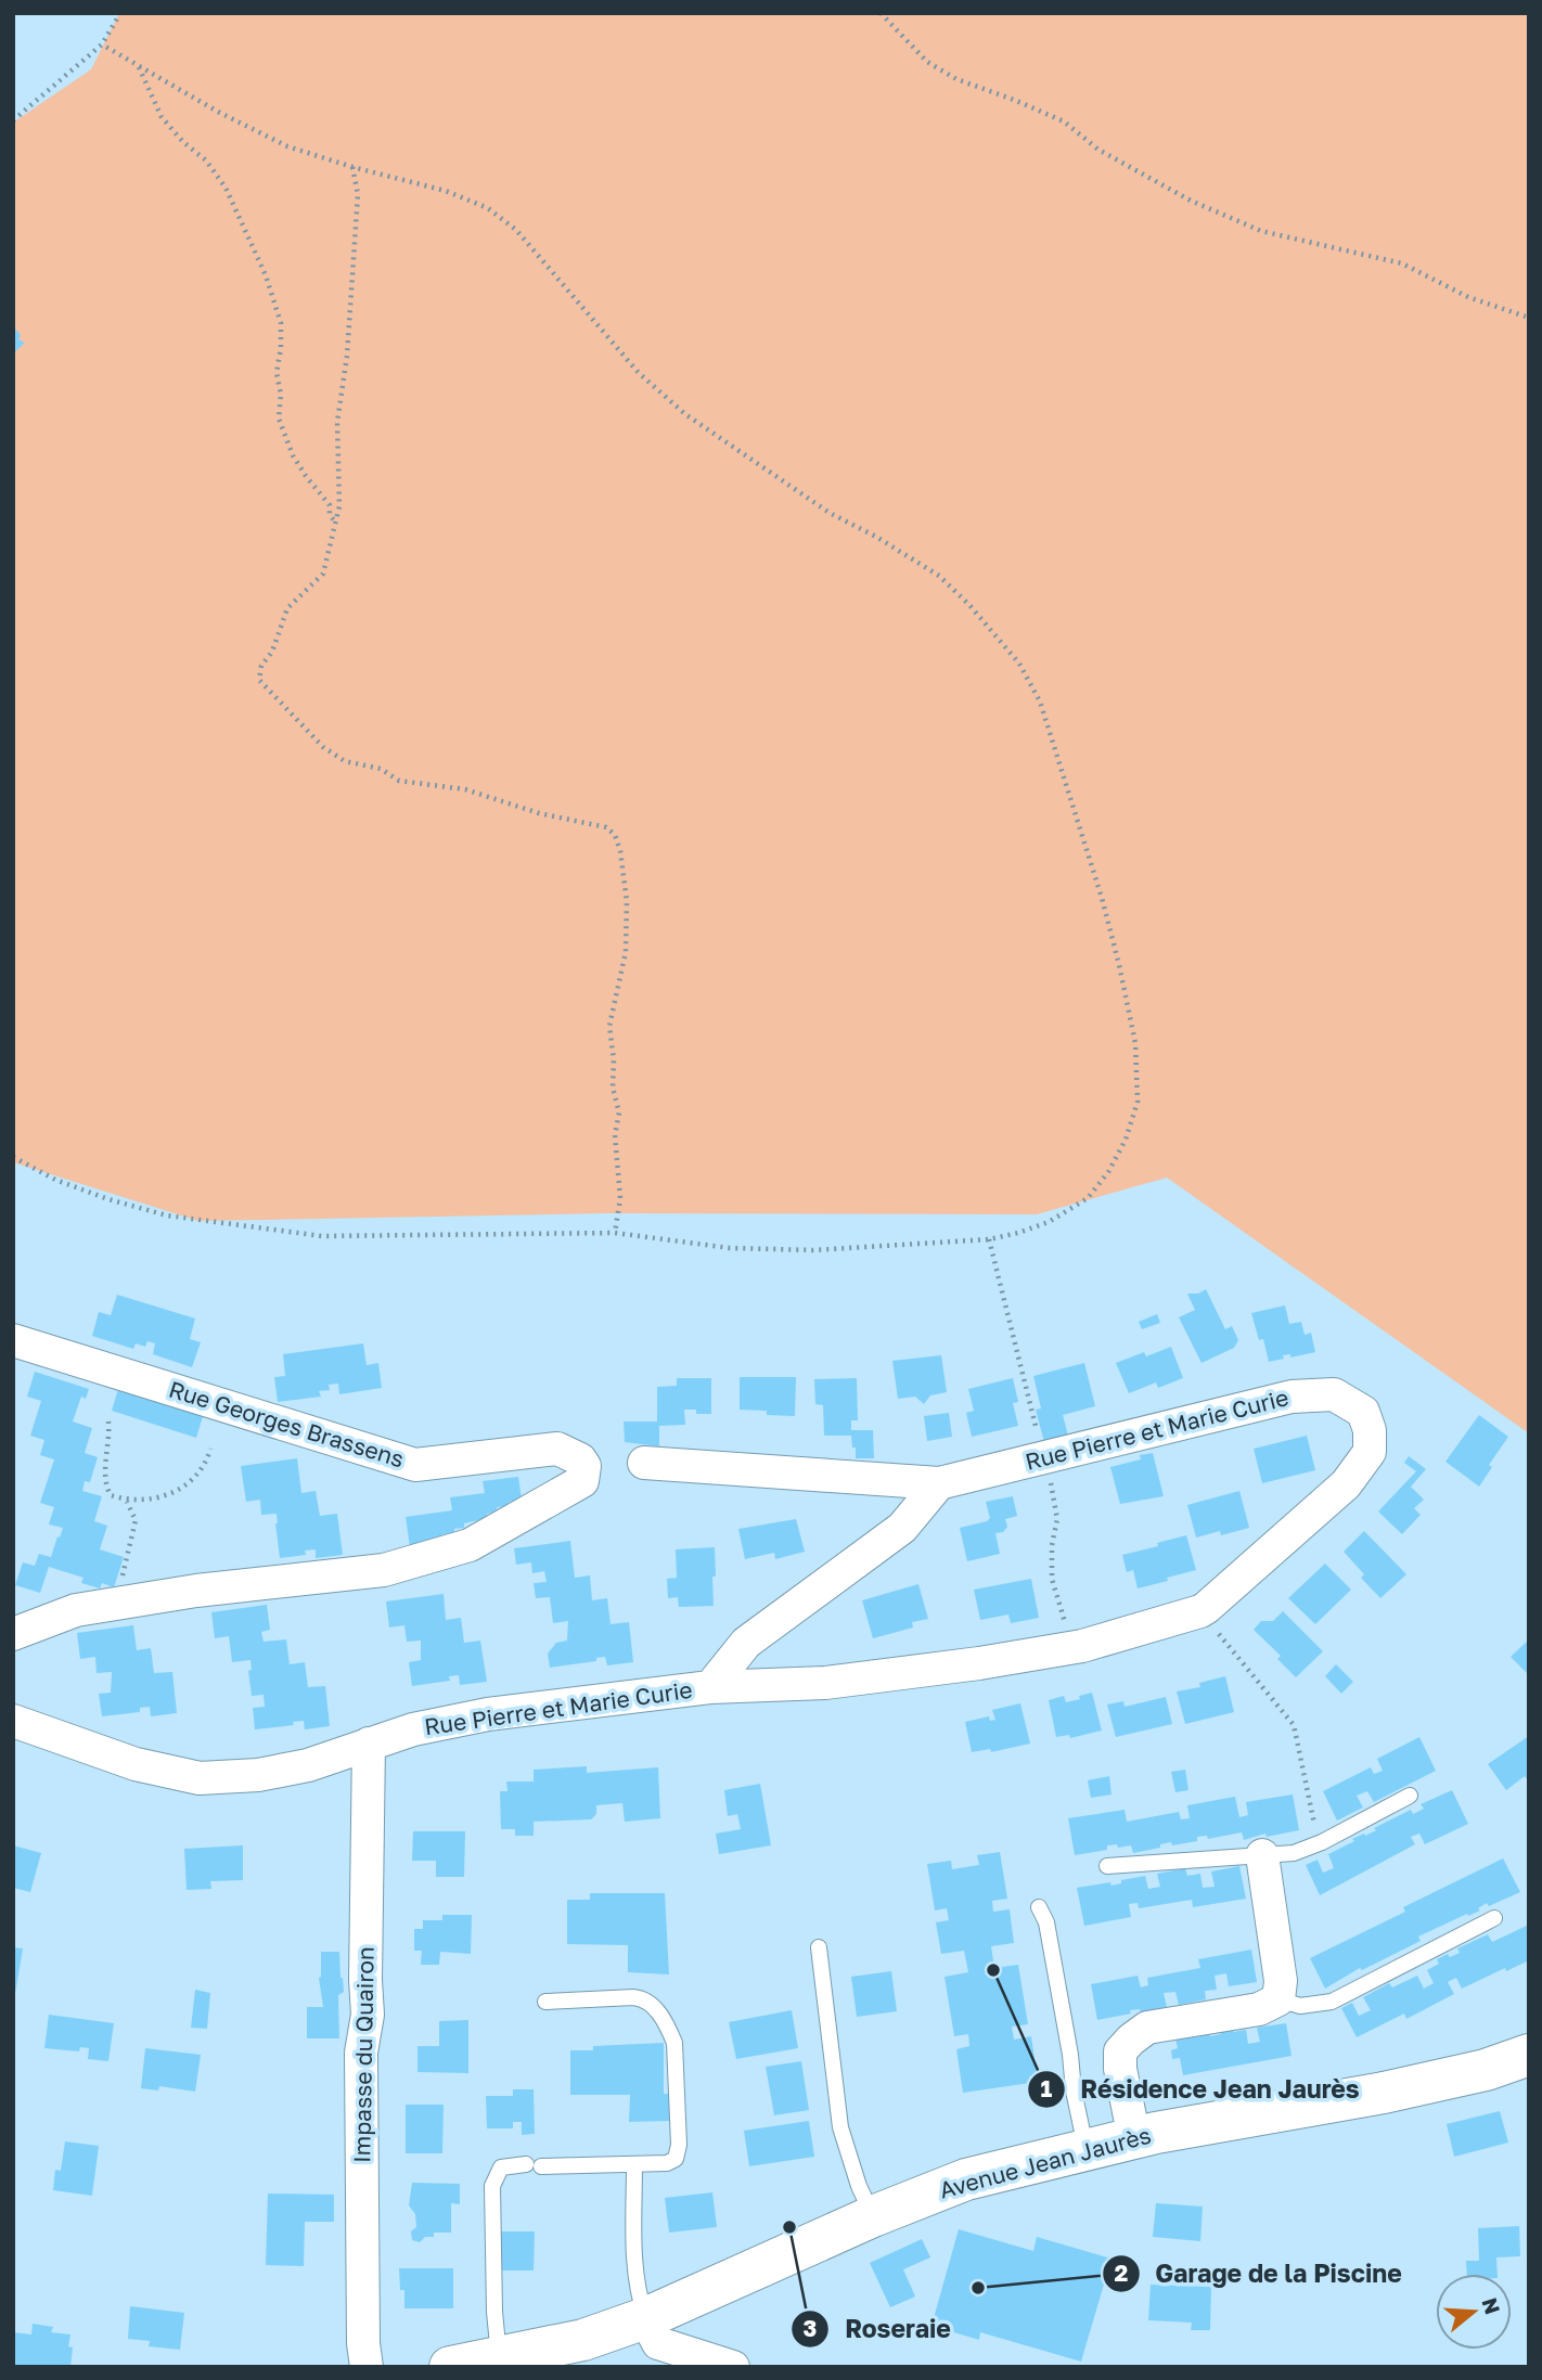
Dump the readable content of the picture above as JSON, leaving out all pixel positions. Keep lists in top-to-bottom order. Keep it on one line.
{"streets":{"main road":["Avenue Jean Jaurès"],"street":["Rue Georges Brassens","Rue Pierre et Marie Curie","Impasse du Quairon"]},"crossings":[["Rue Pierre et Marie Curie","Impasse du Quairon"]],"places":["Résidence Jean Jaurès","Roseraie","Garage de la Piscine"],"north":"right"}
